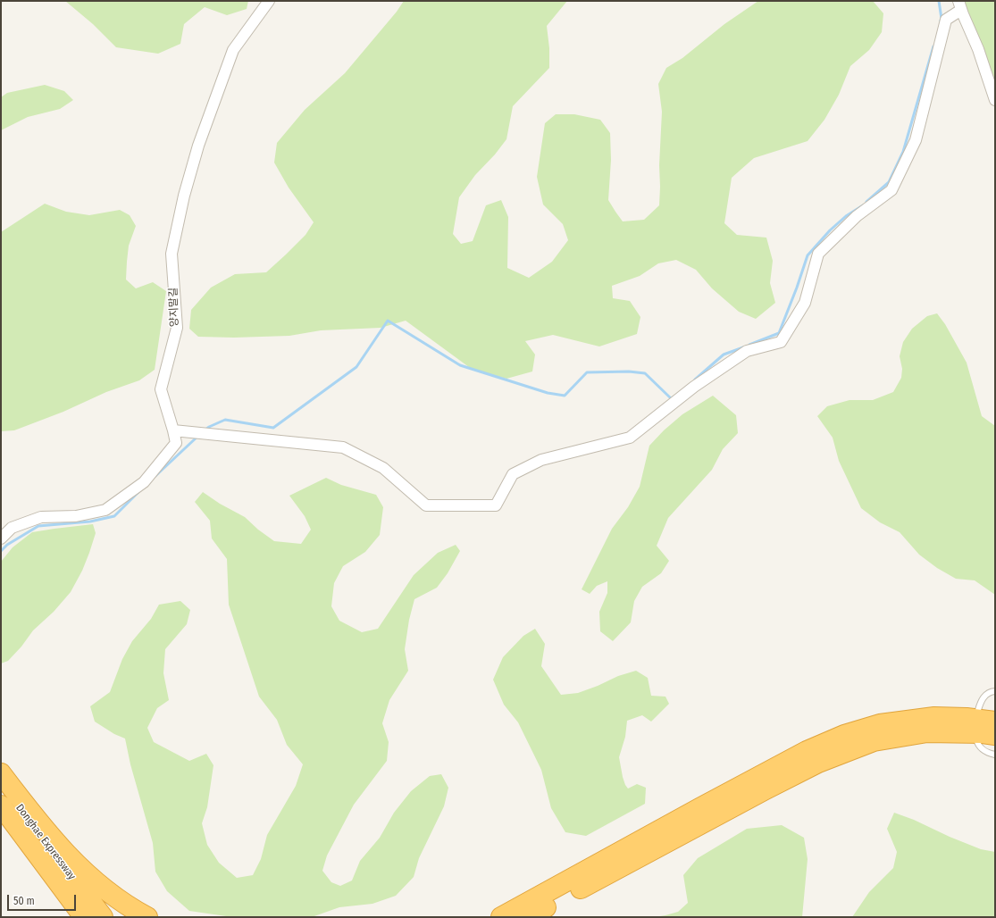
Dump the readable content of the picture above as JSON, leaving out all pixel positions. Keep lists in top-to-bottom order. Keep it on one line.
{"streets":{"highway":["Donghae Expressway"],"street":["양지말길"]},"scale_bar":"50 m"}
